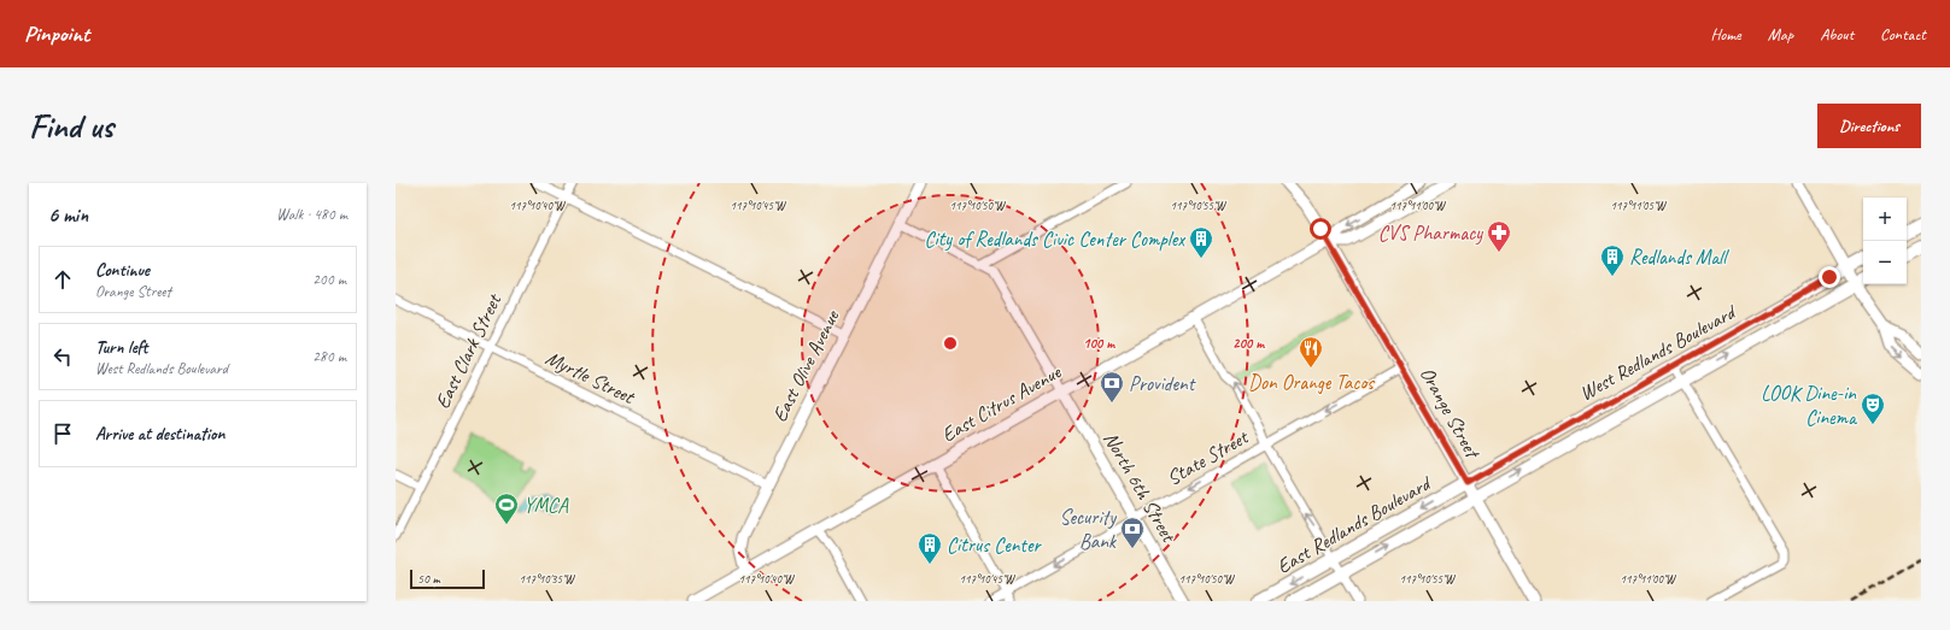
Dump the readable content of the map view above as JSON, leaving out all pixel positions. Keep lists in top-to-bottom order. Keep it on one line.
{"streets":{"main road":["West Redlands Boulevard","East Olive Avenue","East Citrus Avenue","Orange Street","North 6th Street","East Redlands Boulevard"],"street":["East Clark Street","Myrtle Street","State Street"]},"crossings":[["East Clark Street","Myrtle Street"],["West Redlands Boulevard","Orange Street"],["West Redlands Boulevard","East Redlands Boulevard"],["East Olive Avenue","Myrtle Street"],["East Olive Avenue","East Citrus Avenue"],["East Citrus Avenue","Orange Street"],["East Citrus Avenue","North 6th Street"],["Orange Street","State Street"],["Orange Street","East Redlands Boulevard"],["State Street","North 6th Street"]],"one_way":["State Street"],"places":{"pharmacy":["CVS Pharmacy"],"building":["City of Redlands Civic Center Complex","Redlands Mall","Citrus Center"],"restaurant":["Don Orange Tacos"],"bank":["Provident","Security Bank"],"theatre":["LOOK Dine-in Cinema"],"sports":["YMCA"]},"scale_bar":"50 m","page":{"header":"Pinpoint","nav":["Home","Map","About","Contact"],"buttons":"Directions","title":"Find us","heading":["6 min","Walk · 480 m"],"map_buttons":["+","−"],"list":[["Continue","Orange Street","200 m"],["Turn left","West Redlands Boulevard","280 m"],"Arrive at destination"],"scale":"50 m"},"coordinates":["117°10'45\"W","117°10'50\"W","117°11'00\"W","117°11'05\"W","117°10'40\"W","117°10'55\"W","117°10'35\"W"],"rings":["100 m","200 m"]}
